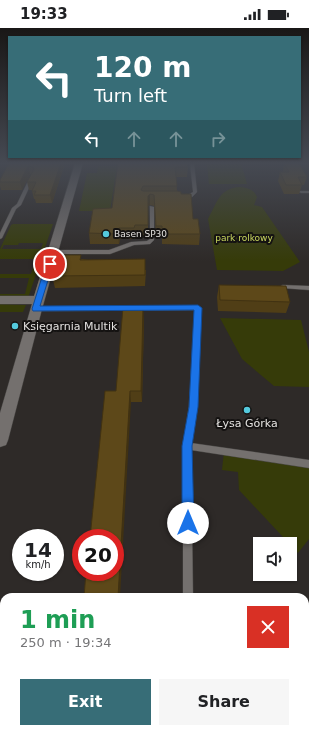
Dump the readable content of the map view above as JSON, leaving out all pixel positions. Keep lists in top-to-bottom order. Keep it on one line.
{"parks":["park rolkowy"],"places":["Basen SP30","Księgarnia Multik","Łysa Górka"],"page":{"status":"19:33","turn":["120 m","Turn left"],"speed":"14 km/h","limit":"20","heading":["1 min","250 m · 19:34"],"buttons":["Exit","Share"]}}
